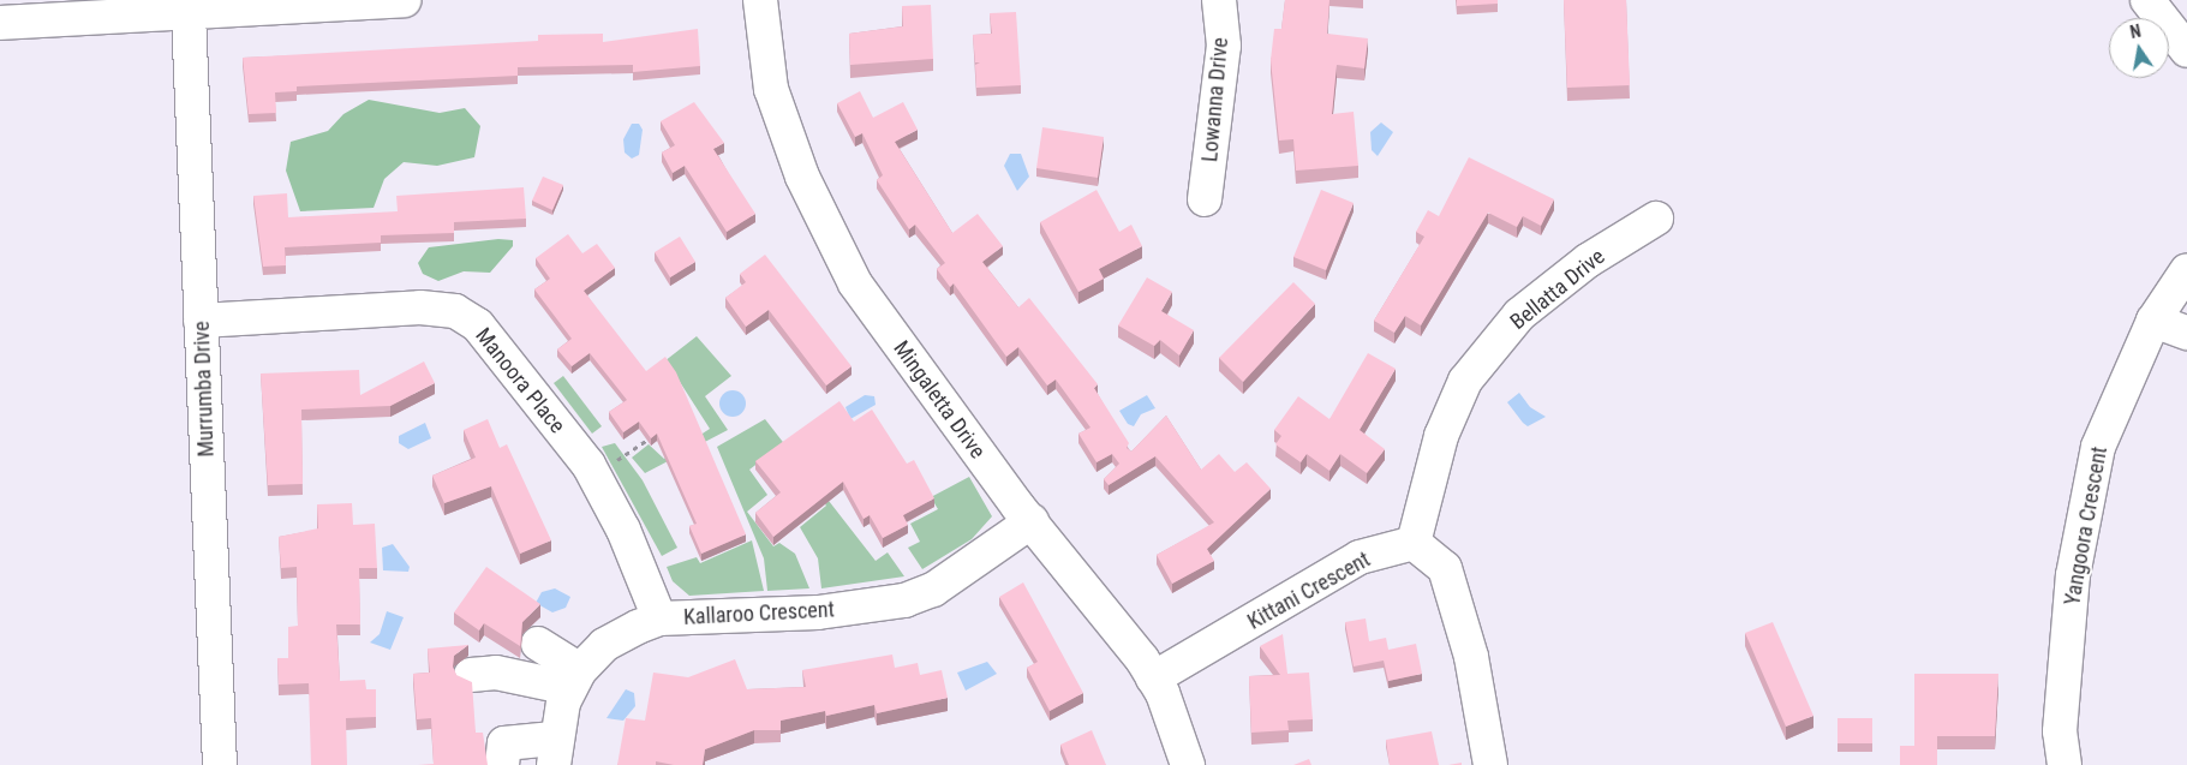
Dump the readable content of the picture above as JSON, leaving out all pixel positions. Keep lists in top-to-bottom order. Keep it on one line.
{"streets":{"street":["Lowanna Drive","Bellatta Drive","Manoora Place","Murrumba Drive","Mingaletta Drive","Yangoora Crescent","Kittani Crescent","Kallaroo Crescent"]},"crossings":[["Bellatta Drive","Kittani Crescent"],["Manoora Place","Murrumba Drive"],["Manoora Place","Kallaroo Crescent"],["Mingaletta Drive","Kittani Crescent"],["Mingaletta Drive","Kallaroo Crescent"]],"north":"top"}
